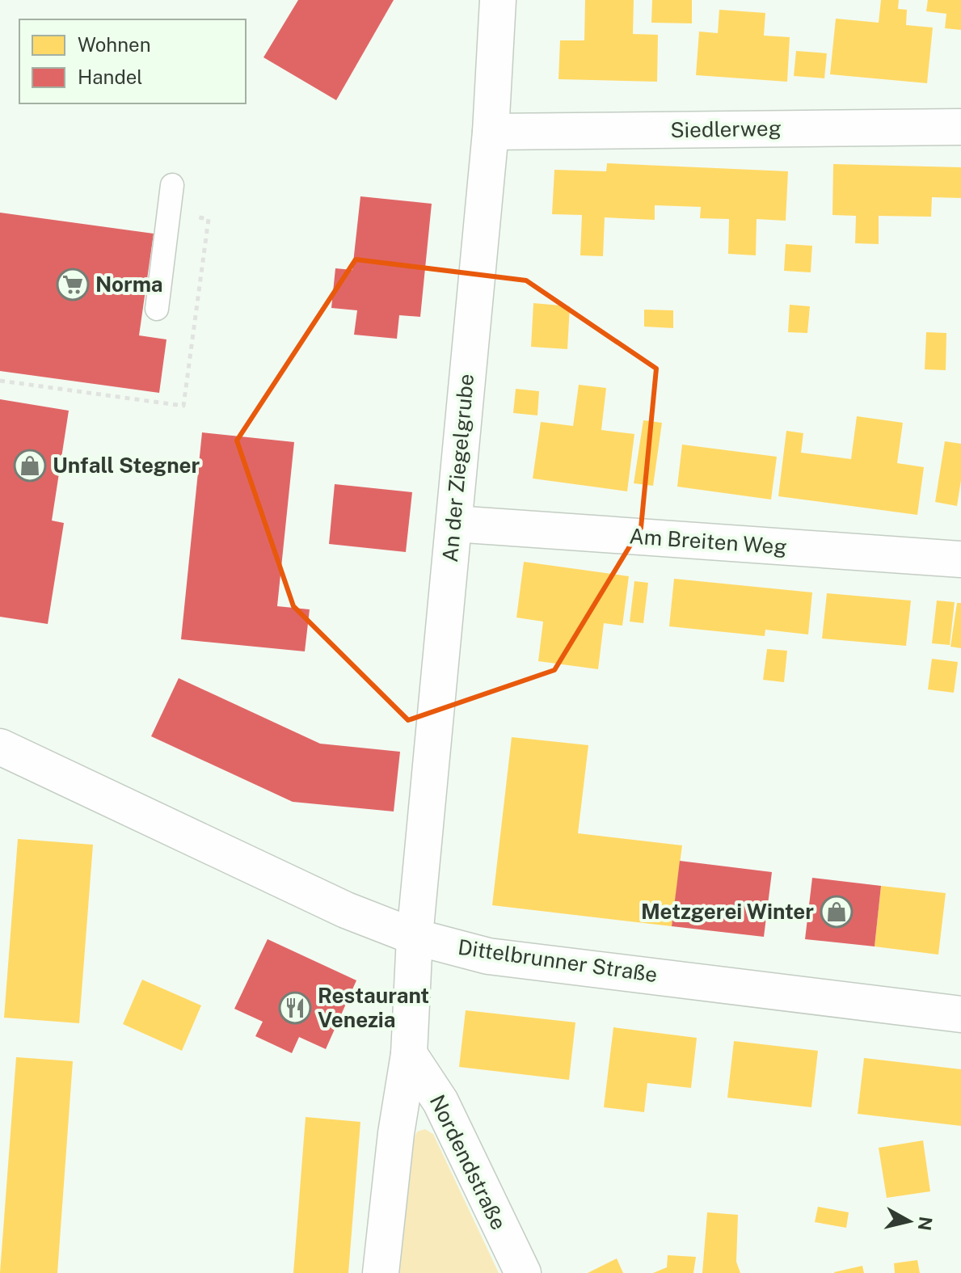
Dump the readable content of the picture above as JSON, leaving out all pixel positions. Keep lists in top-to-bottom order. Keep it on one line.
{"streets":{"street":["Siedlerweg","An der Ziegelgrube","Am Breiten Weg","Dittelbrunner Straße","Nordendstraße"]},"crossings":[["Siedlerweg","An der Ziegelgrube"],["An der Ziegelgrube","Am Breiten Weg"],["An der Ziegelgrube","Dittelbrunner Straße"],["An der Ziegelgrube","Nordendstraße"],["Dittelbrunner Straße","Nordendstraße"]],"places":{"supermarket":["Norma"],"shop":["Unfall Stegner","Metzgerei Winter"],"restaurant":["Restaurant Venezia"]},"legend":["Wohnen","Handel"],"north":"right"}
